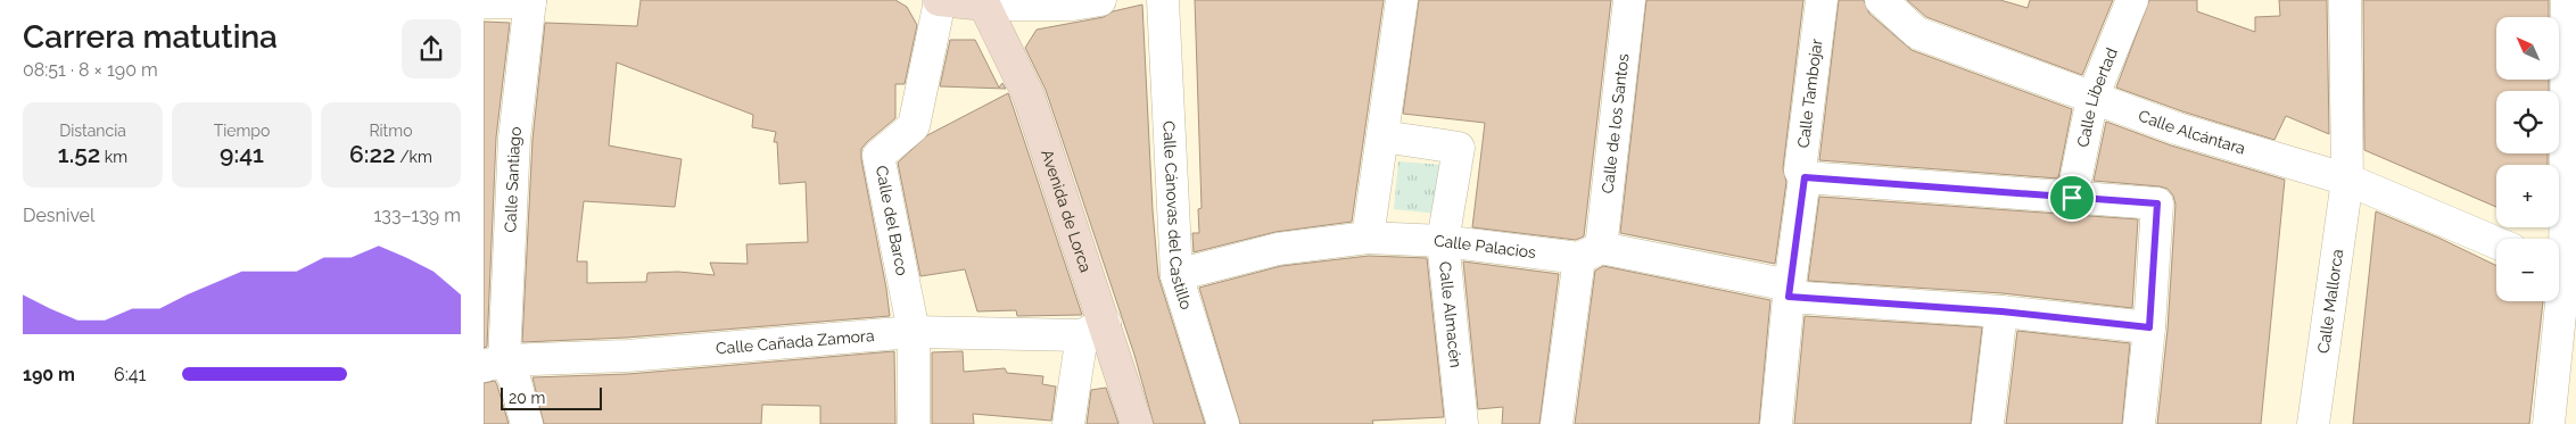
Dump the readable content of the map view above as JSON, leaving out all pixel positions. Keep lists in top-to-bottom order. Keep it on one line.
{"streets":{"street":["Calle Tambojar","Calle Libertad","Calle de los Santos","Calle Alcántara","Calle Santiago","Avenida de Lorca","Calle Cánovas del Castillo","Calle del Barco","Calle Palacios","Calle Mallorca","Calle Almacén","Calle Cañada Zamora"]},"crossings":[["Calle Tambojar","Calle Palacios"],["Calle Libertad","Calle Alcántara"],["Calle de los Santos","Calle Palacios"],["Calle Alcántara","Calle Mallorca"],["Calle Santiago","Calle Cañada Zamora"],["Avenida de Lorca","Calle Cañada Zamora"],["Calle Cánovas del Castillo","Calle Palacios"],["Calle del Barco","Calle Cañada Zamora"],["Calle Palacios","Calle Almacén"]],"scale_bar":"20 m","north":"top left","page":{"heading":["Carrera matutina","08:51 · 8 × 190 m"],"map_buttons":["+","−"],"stats":[["Distancia","1.52 km"],["Tiempo","9:41"],["Ritmo","6:22 /km"]],"chart":["Desnivel","133–139 m"],"list":[{"name":"190 m","note":"6:41"}],"scale":"20 m"}}
